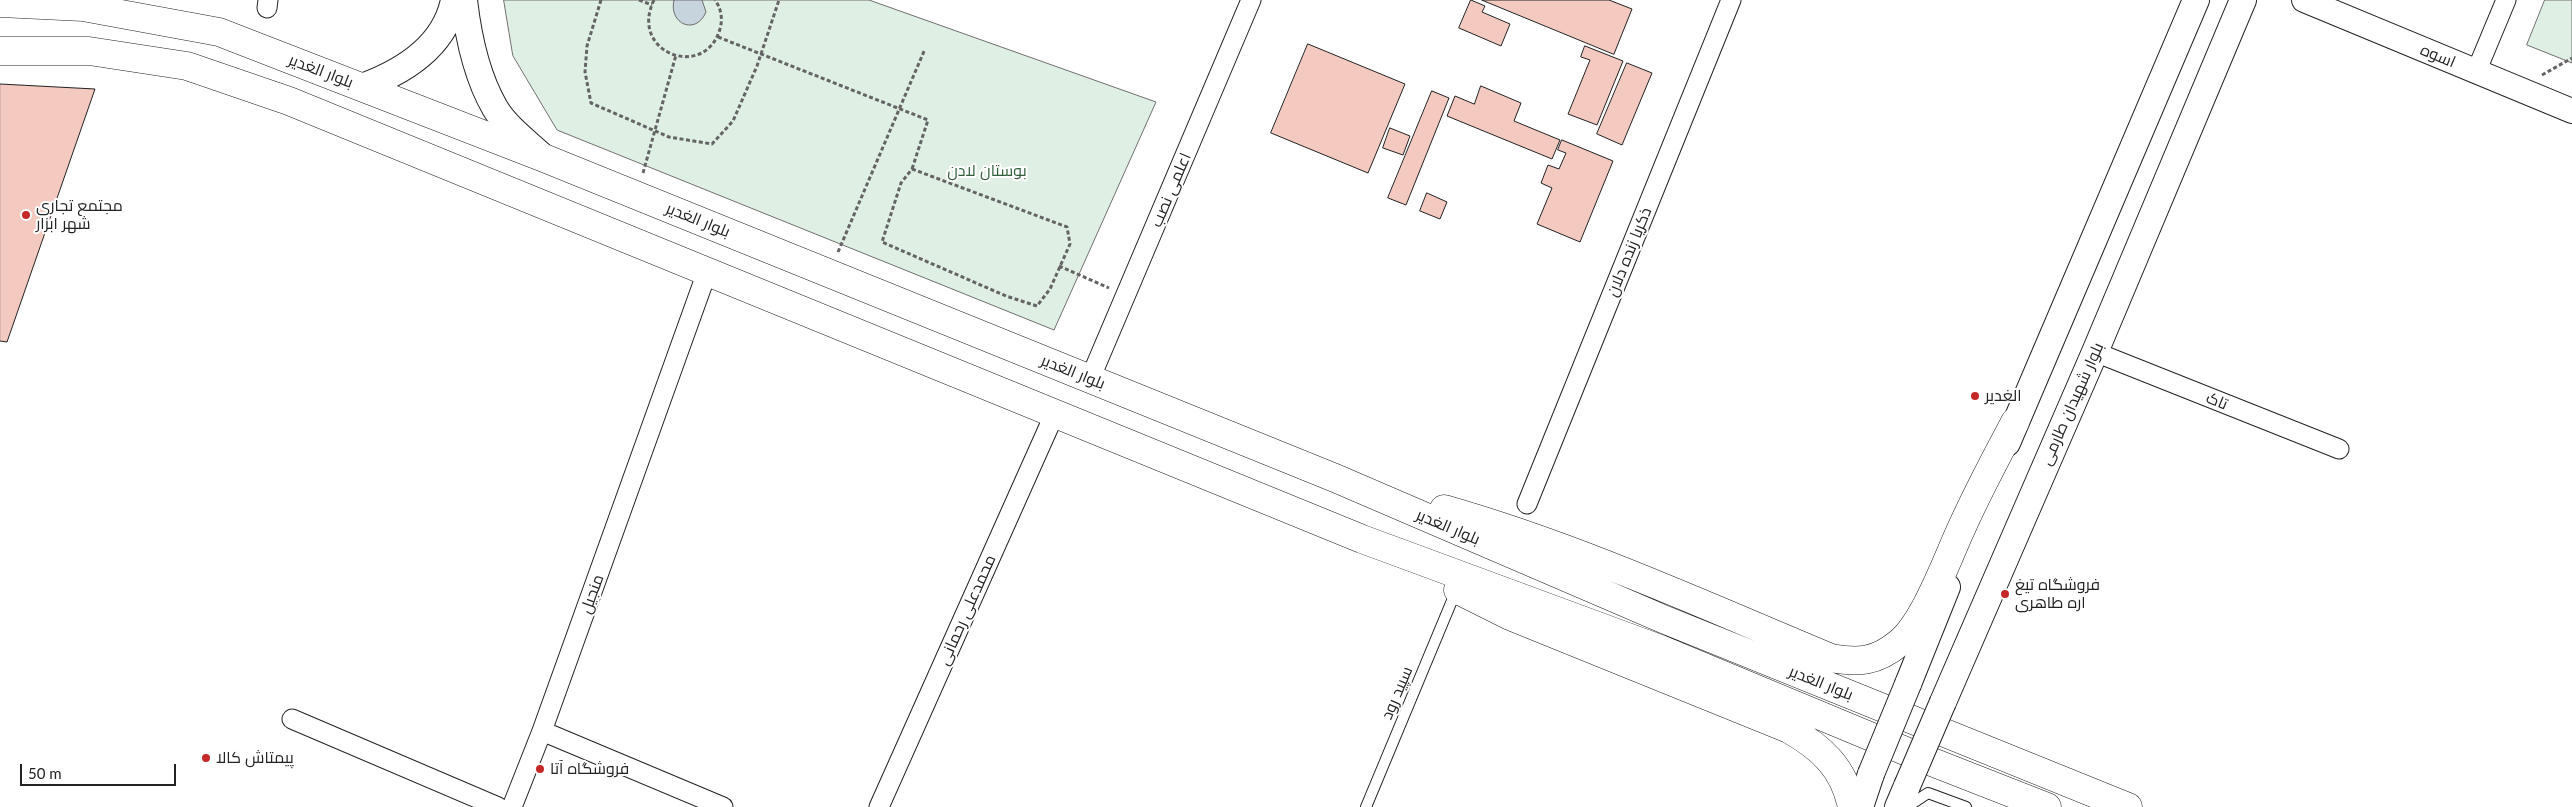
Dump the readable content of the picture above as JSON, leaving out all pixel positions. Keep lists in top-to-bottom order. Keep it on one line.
{"streets":{"main road":["بلوار الغدیر","بلوار شهیدان طارمی"],"street":["اسوه","اعلمی نصب","ذکریا زنده دلان","تاک","منجیل","محمدعلی رحمانی"],"lane":["سپید رود"]},"crossings":[["بلوار الغدیر","اعلمی نصب"],["بلوار الغدیر","منجیل"],["بلوار الغدیر","محمدعلی رحمانی"],["تاک","بلوار شهیدان طارمی"]],"parks":["بوستان لادن"],"places":["مجتمع تجاری شهر ابزار","الغدیر","فروشگاه تیغ اره طاهری","پیمتاش کالا","فروشگاه آتا"],"scale_bar":"50 m"}
